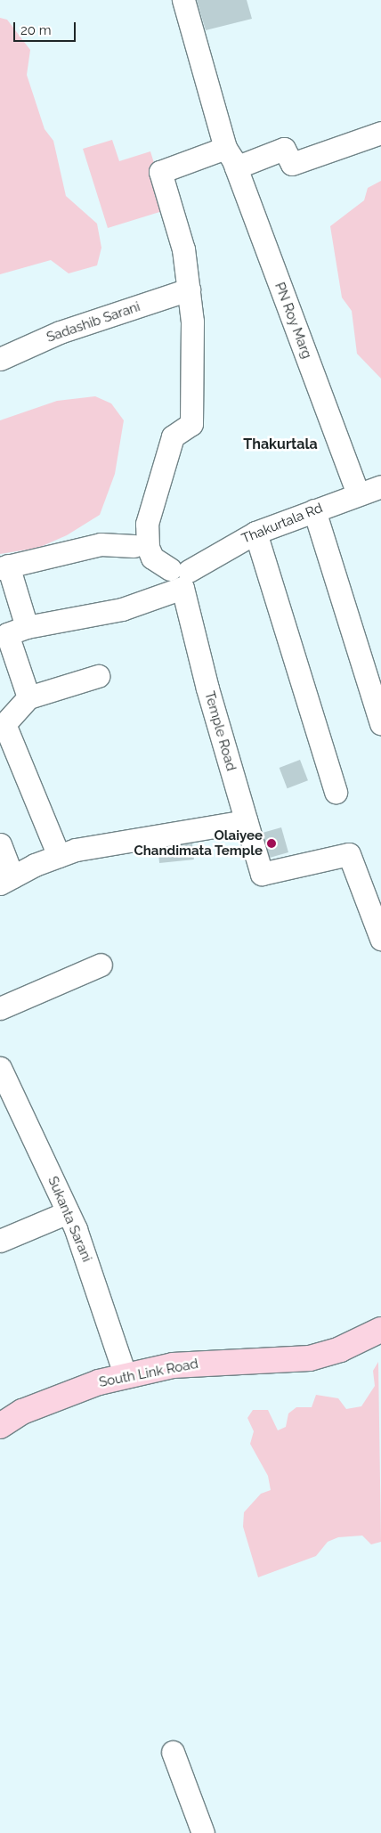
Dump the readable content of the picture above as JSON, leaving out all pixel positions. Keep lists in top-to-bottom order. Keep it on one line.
{"streets":{"street":["PN Roy Marg","Sadashib Sarani","Thakurtala Rd","Temple Road","Sukanta Sarani","South Link Road"]},"crossings":[["PN Roy Marg","Thakurtala Rd"],["Thakurtala Rd","Temple Road"],["Sukanta Sarani","South Link Road"]],"districts":["Thakurtala"],"places":["Olaiyee Chandimata Temple"],"scale_bar":"20 m"}
